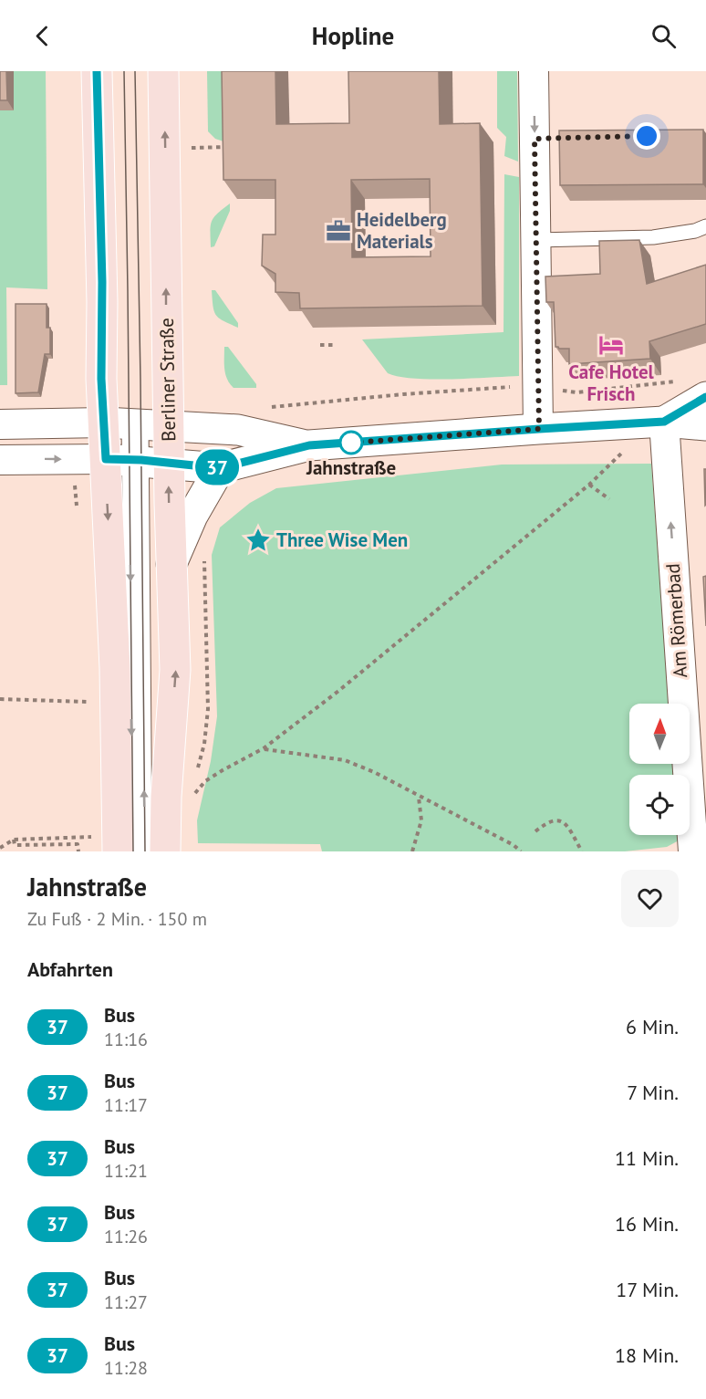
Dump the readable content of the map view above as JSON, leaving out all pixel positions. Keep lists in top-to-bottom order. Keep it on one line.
{"streets":{"main road":["Berliner Straße"],"street":["Am Römerbad"]},"one_way":["Am Römerbad"],"places":{"office":["Heidelberg Materials"],"hotel":["Cafe Hotel Frisch"],"other":["Jahnstraße"],"place":["Three Wise Men"]},"lines":["bus line 37"],"north":"top","page":{"header":"Hopline","on_map":"37","heading":[["Jahnstraße","Zu Fuß · 2 Min. · 150 m"],"Abfahrten"],"list":[{"mark":"37","name":"Bus","note":"11:16","value":"6 Min."},{"mark":"37","name":"Bus","note":"11:17","value":"7 Min."},{"mark":"37","name":"Bus","note":"11:21","value":"11 Min."},{"mark":"37","name":"Bus","note":"11:26","value":"16 Min."},{"mark":"37","name":"Bus","note":"11:27","value":"17 Min."},{"mark":"37","name":"Bus","note":"11:28","value":"18 Min."}]}}
